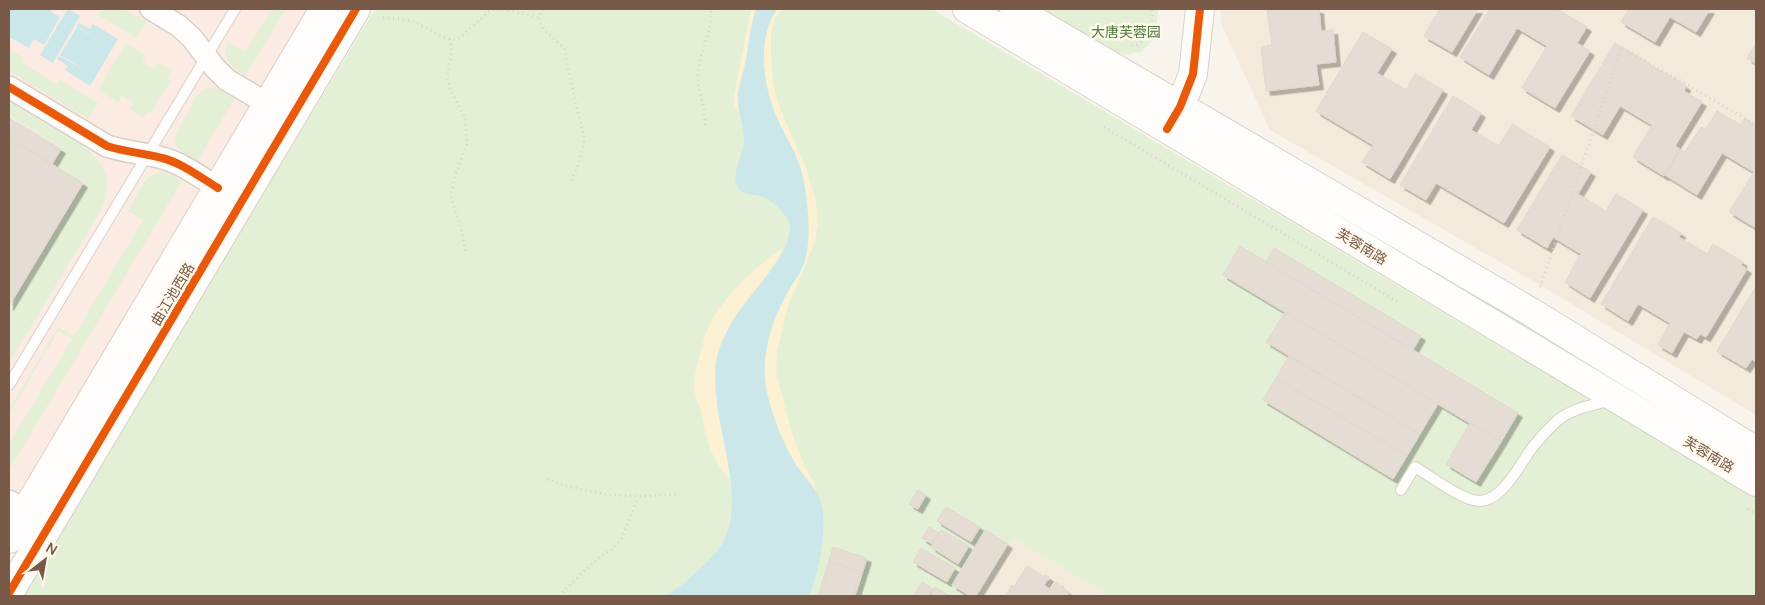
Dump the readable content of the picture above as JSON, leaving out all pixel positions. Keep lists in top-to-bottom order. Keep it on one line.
{"streets":{"main road":["芙蓉南路","曲江池西路"]},"parks":["大唐芙蓉园"],"north":"top right"}
